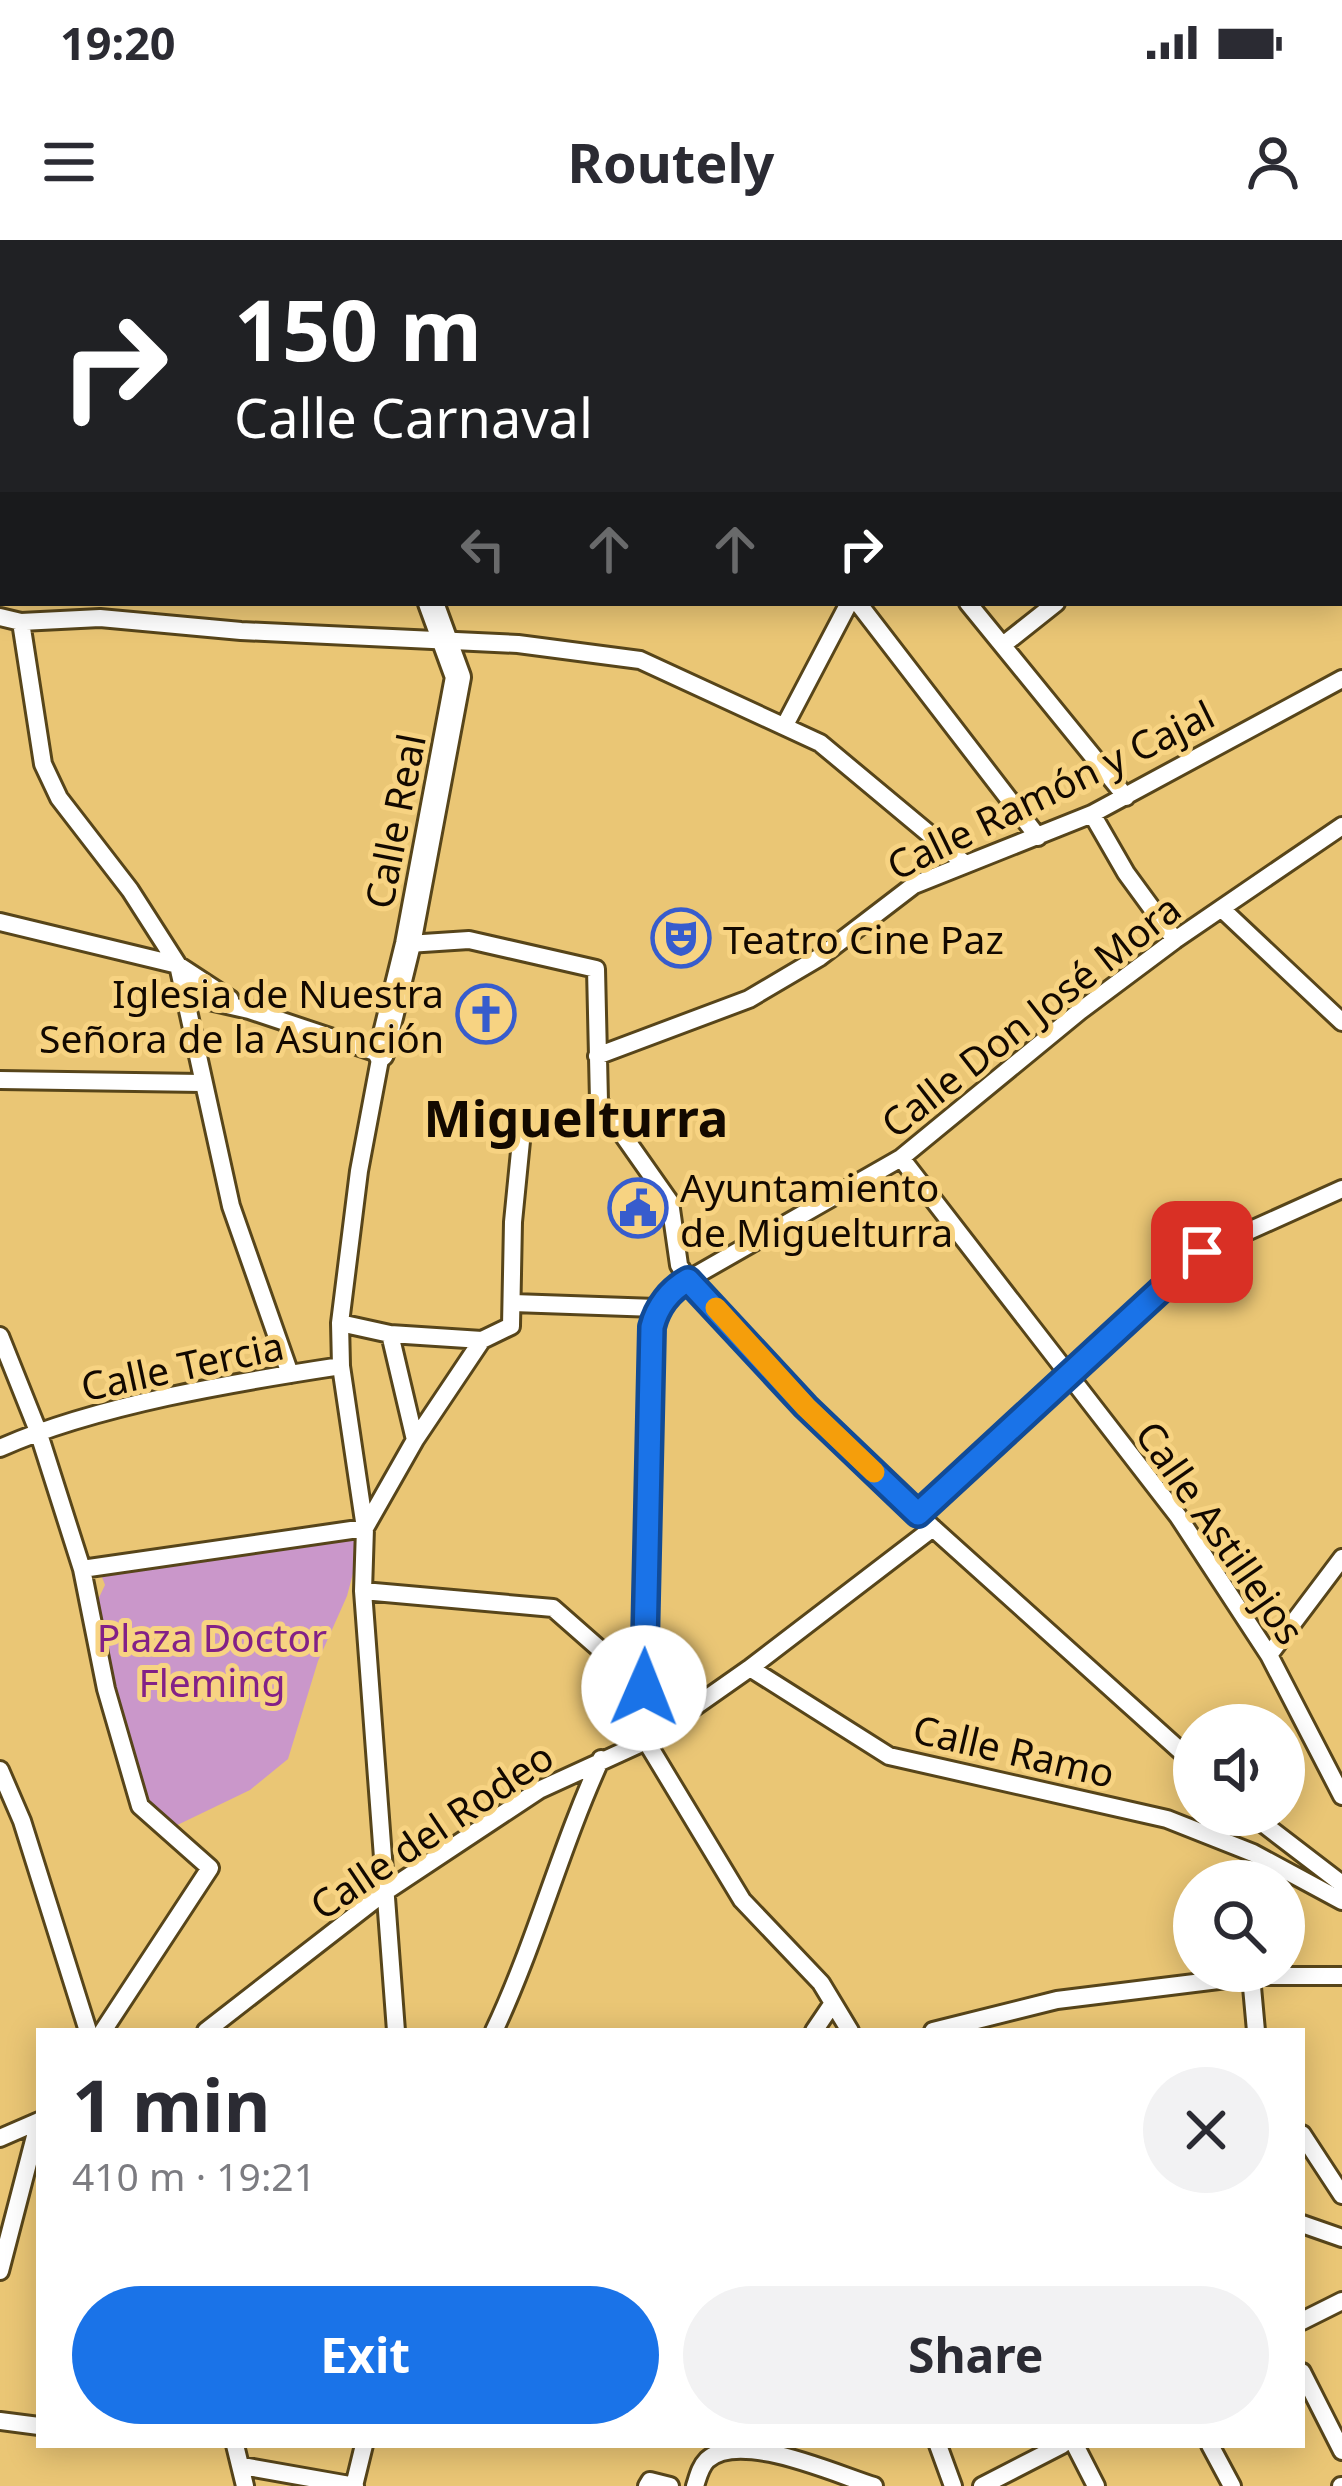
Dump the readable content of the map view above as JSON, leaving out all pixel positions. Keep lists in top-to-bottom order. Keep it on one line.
{"streets":{"street":["Calle Ramón y Cajal","Calle Real","Calle Don José Mora","Calle Tercia","Calle Astillejos","Calle Ramo","Calle del Rodeo"]},"crossings":[["Calle Don José Mora","Calle Astillejos"],["Calle Ramo","Calle del Rodeo"]],"districts":["Miguelturra"],"parks":["Plaza Doctor Fleming"],"places":{"theatre":["Teatro Cine Paz"],"church":["Iglesia de Nuestra Señora de la Asunción"],"public building":["Ayuntamiento de Miguelturra"]},"page":{"status":"19:20","header":"Routely","turn":["150 m","Calle Carnaval"],"heading":["1 min","410 m · 19:21"],"buttons":["Exit","Share"]}}
